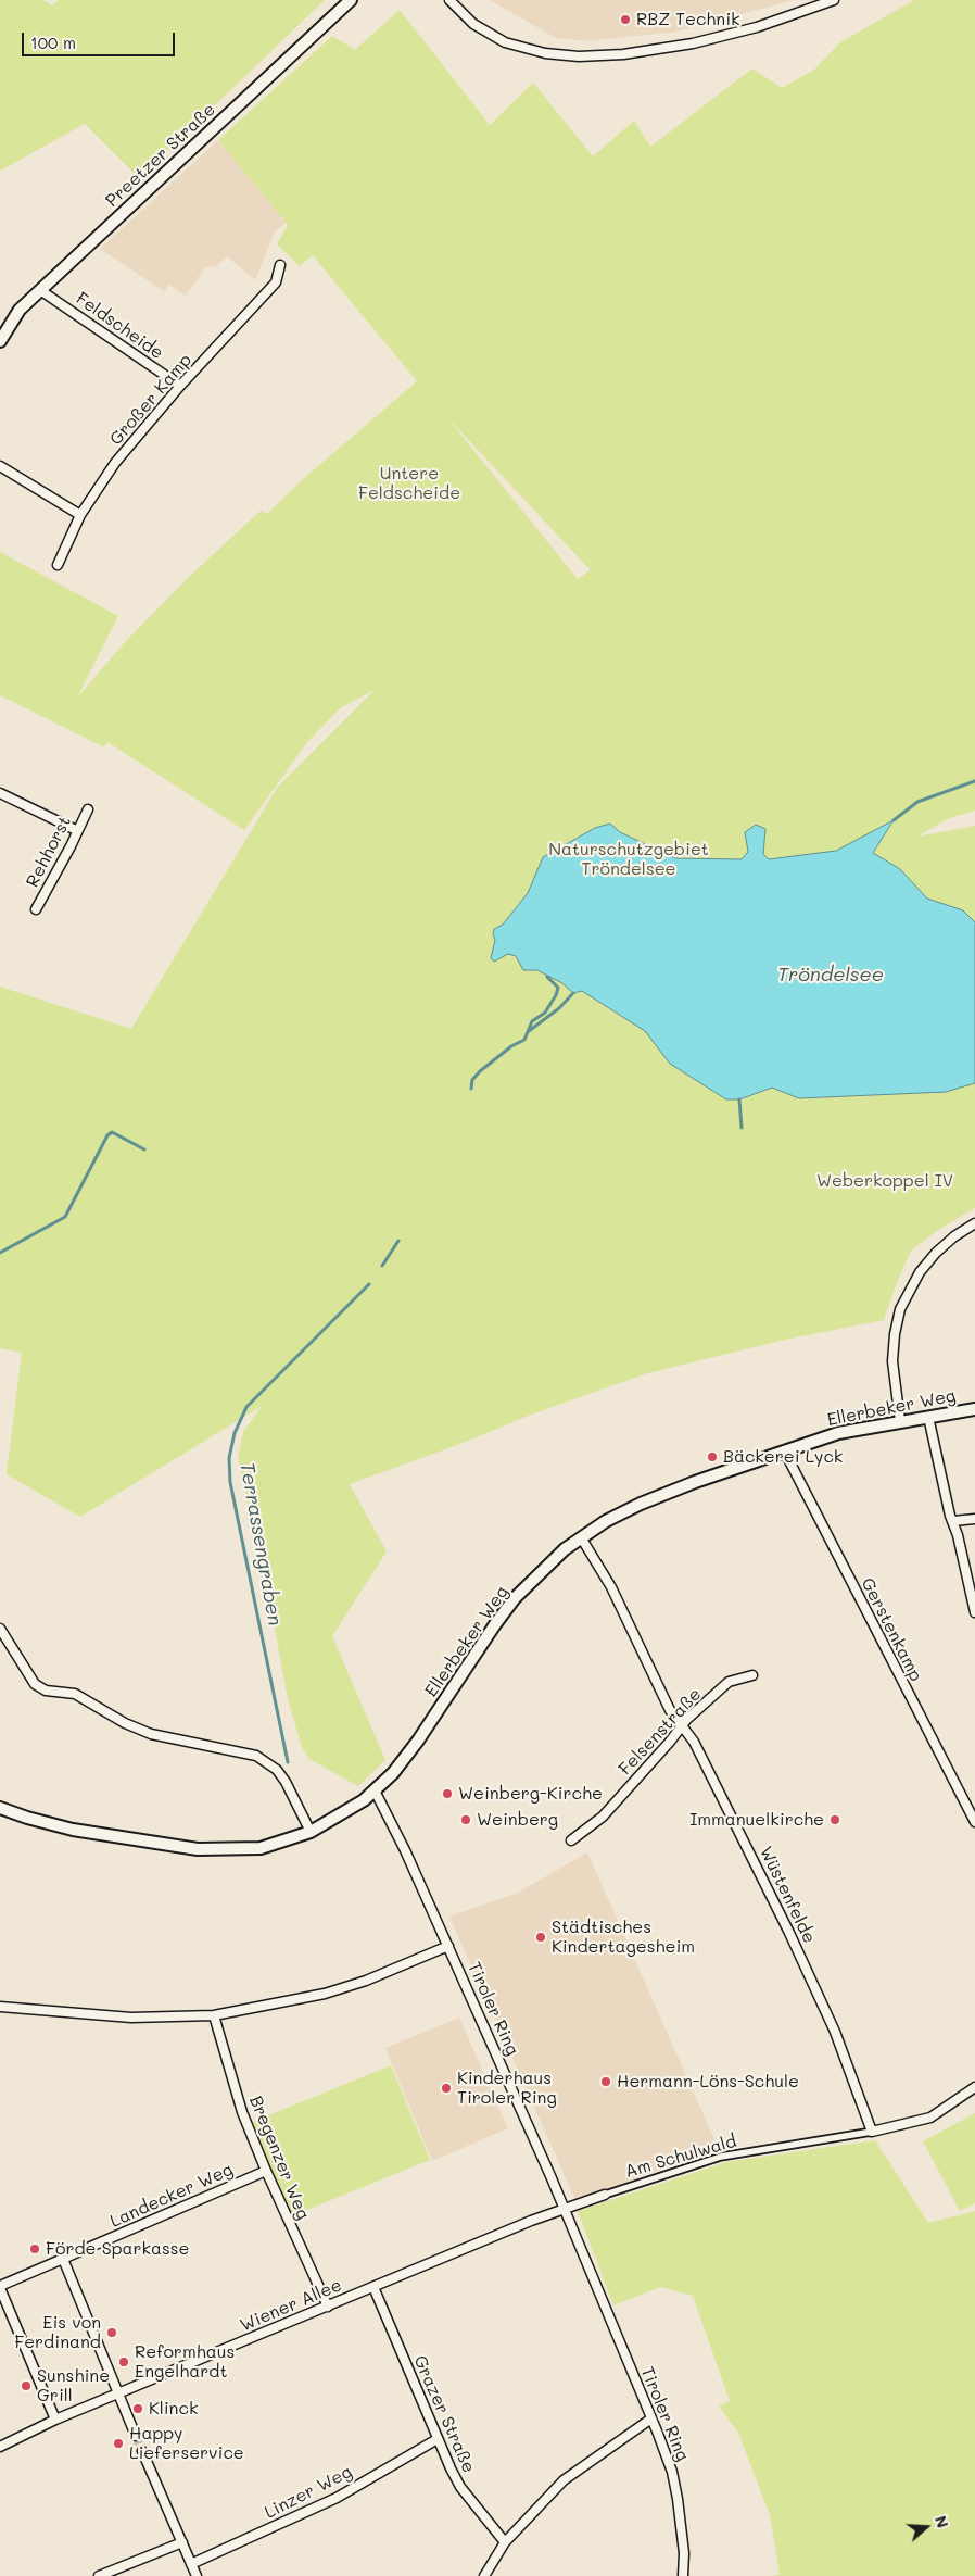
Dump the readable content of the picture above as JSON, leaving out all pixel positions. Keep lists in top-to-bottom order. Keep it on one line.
{"streets":{"street":["Preetzer Straße","Feldscheide","Großer Kamp","Rehhorst","Ellerbeker Weg","Gerstenkamp","Felsenstraße","Wüstenfelde","Tiroler Ring","Am Schulwald","Bregenzer Weg","Landecker Weg","Wiener Allee","Grazer Straße","Linzer Weg"]},"crossings":[["Preetzer Straße","Feldscheide"],["Feldscheide","Großer Kamp"],["Ellerbeker Weg","Gerstenkamp"],["Ellerbeker Weg","Wüstenfelde"],["Felsenstraße","Wüstenfelde"],["Wüstenfelde","Am Schulwald"],["Tiroler Ring","Am Schulwald"],["Tiroler Ring","Wiener Allee"],["Am Schulwald","Wiener Allee"],["Bregenzer Weg","Landecker Weg"],["Bregenzer Weg","Wiener Allee"],["Wiener Allee","Grazer Straße"],["Grazer Straße","Linzer Weg"]],"water":["Tröndelsee","Terrassengraben"],"parks":["Untere Feldscheide","Naturschutzgebiet Tröndelsee","Weberkoppel IV"],"places":["RBZ Technik","Bäckerei Lyck","Weinberg-Kirche","Weinberg","Immanuelkirche","Städtisches Kindertagesheim","Hermann-Löns-Schule","Kinderhaus Tiroler Ring","Förde Sparkasse","Eis von Ferdinand","Reformhaus Engelhardt","Sunshine Grill","Klinck","Happy Lieferservice"],"scale_bar":"100 m","north":"right"}
